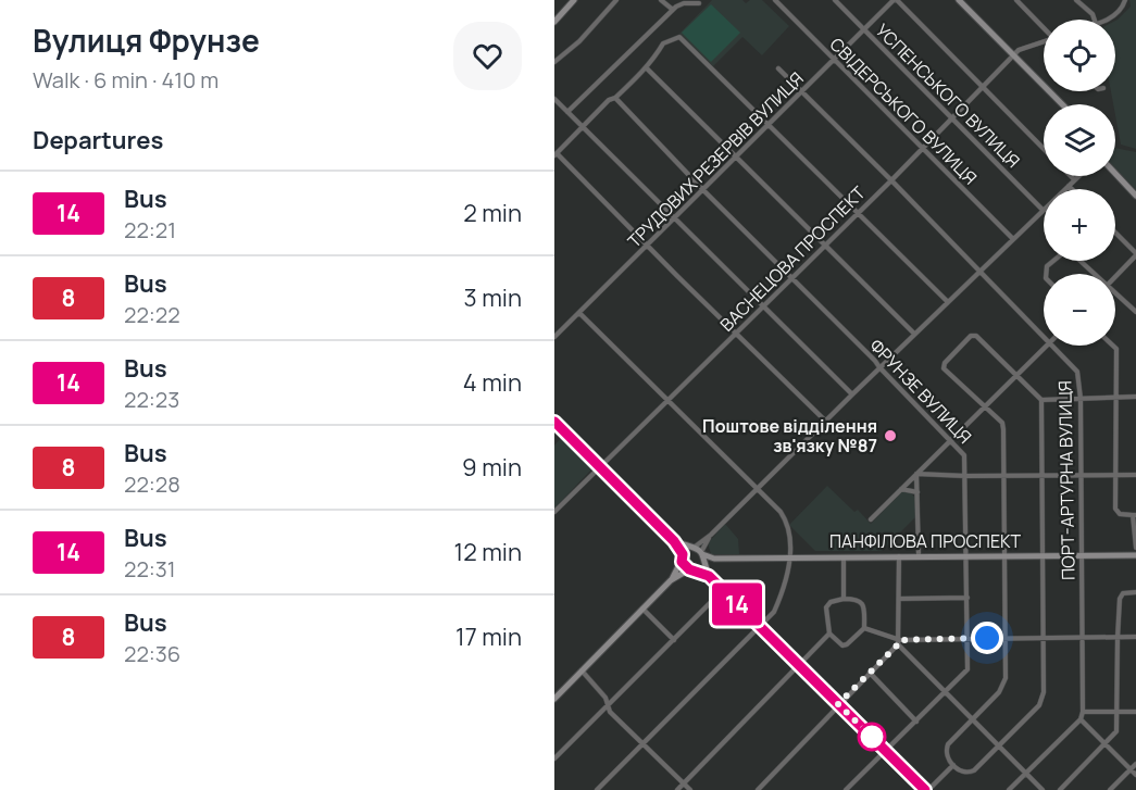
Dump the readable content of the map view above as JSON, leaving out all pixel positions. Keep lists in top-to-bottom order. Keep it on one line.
{"streets":{"main road":["ПАНФІЛОВА ПРОСПЕКТ"],"street":["УСПЕНСЬКОГО ВУЛИЦЯ","СВІДЕРСЬКОГО ВУЛИЦЯ","ТРУДОВИХ РЕЗЕРВІВ ВУЛИЦЯ","ВАСНЕЦОВА ПРОСПЕКТ","ФРУНЗЕ ВУЛИЦЯ","ПОРТ-АРТУРНА ВУЛИЦЯ"]},"crossings":[["УСПЕНСЬКОГО ВУЛИЦЯ","ТРУДОВИХ РЕЗЕРВІВ ВУЛИЦЯ"],["УСПЕНСЬКОГО ВУЛИЦЯ","ВАСНЕЦОВА ПРОСПЕКТ"],["СВІДЕРСЬКОГО ВУЛИЦЯ","ТРУДОВИХ РЕЗЕРВІВ ВУЛИЦЯ"],["СВІДЕРСЬКОГО ВУЛИЦЯ","ВАСНЕЦОВА ПРОСПЕКТ"],["ТРУДОВИХ РЕЗЕРВІВ ВУЛИЦЯ","ФРУНЗЕ ВУЛИЦЯ"],["ТРУДОВИХ РЕЗЕРВІВ ВУЛИЦЯ","ПОРТ-АРТУРНА ВУЛИЦЯ"],["ВАСНЕЦОВА ПРОСПЕКТ","ФРУНЗЕ ВУЛИЦЯ"],["ВАСНЕЦОВА ПРОСПЕКТ","ПОРТ-АРТУРНА ВУЛИЦЯ"],["ФРУНЗЕ ВУЛИЦЯ","ПАНФІЛОВА ПРОСПЕКТ"],["ПОРТ-АРТУРНА ВУЛИЦЯ","ПАНФІЛОВА ПРОСПЕКТ"]],"places":["Поштове відділення зв'язку №87"],"lines":["bus line 14"],"page":{"heading":[["Вулиця Фрунзе","Walk · 6 min · 410 m"],"Departures"],"on_map":"14","map_buttons":["+","−"],"list":[{"mark":"14","name":"Bus","note":"22:21","value":"2 min"},{"mark":"8","name":"Bus","note":"22:22","value":"3 min"},{"mark":"14","name":"Bus","note":"22:23","value":"4 min"},{"mark":"8","name":"Bus","note":"22:28","value":"9 min"},{"mark":"14","name":"Bus","note":"22:31","value":"12 min"},{"mark":"8","name":"Bus","note":"22:36","value":"17 min"}]}}
